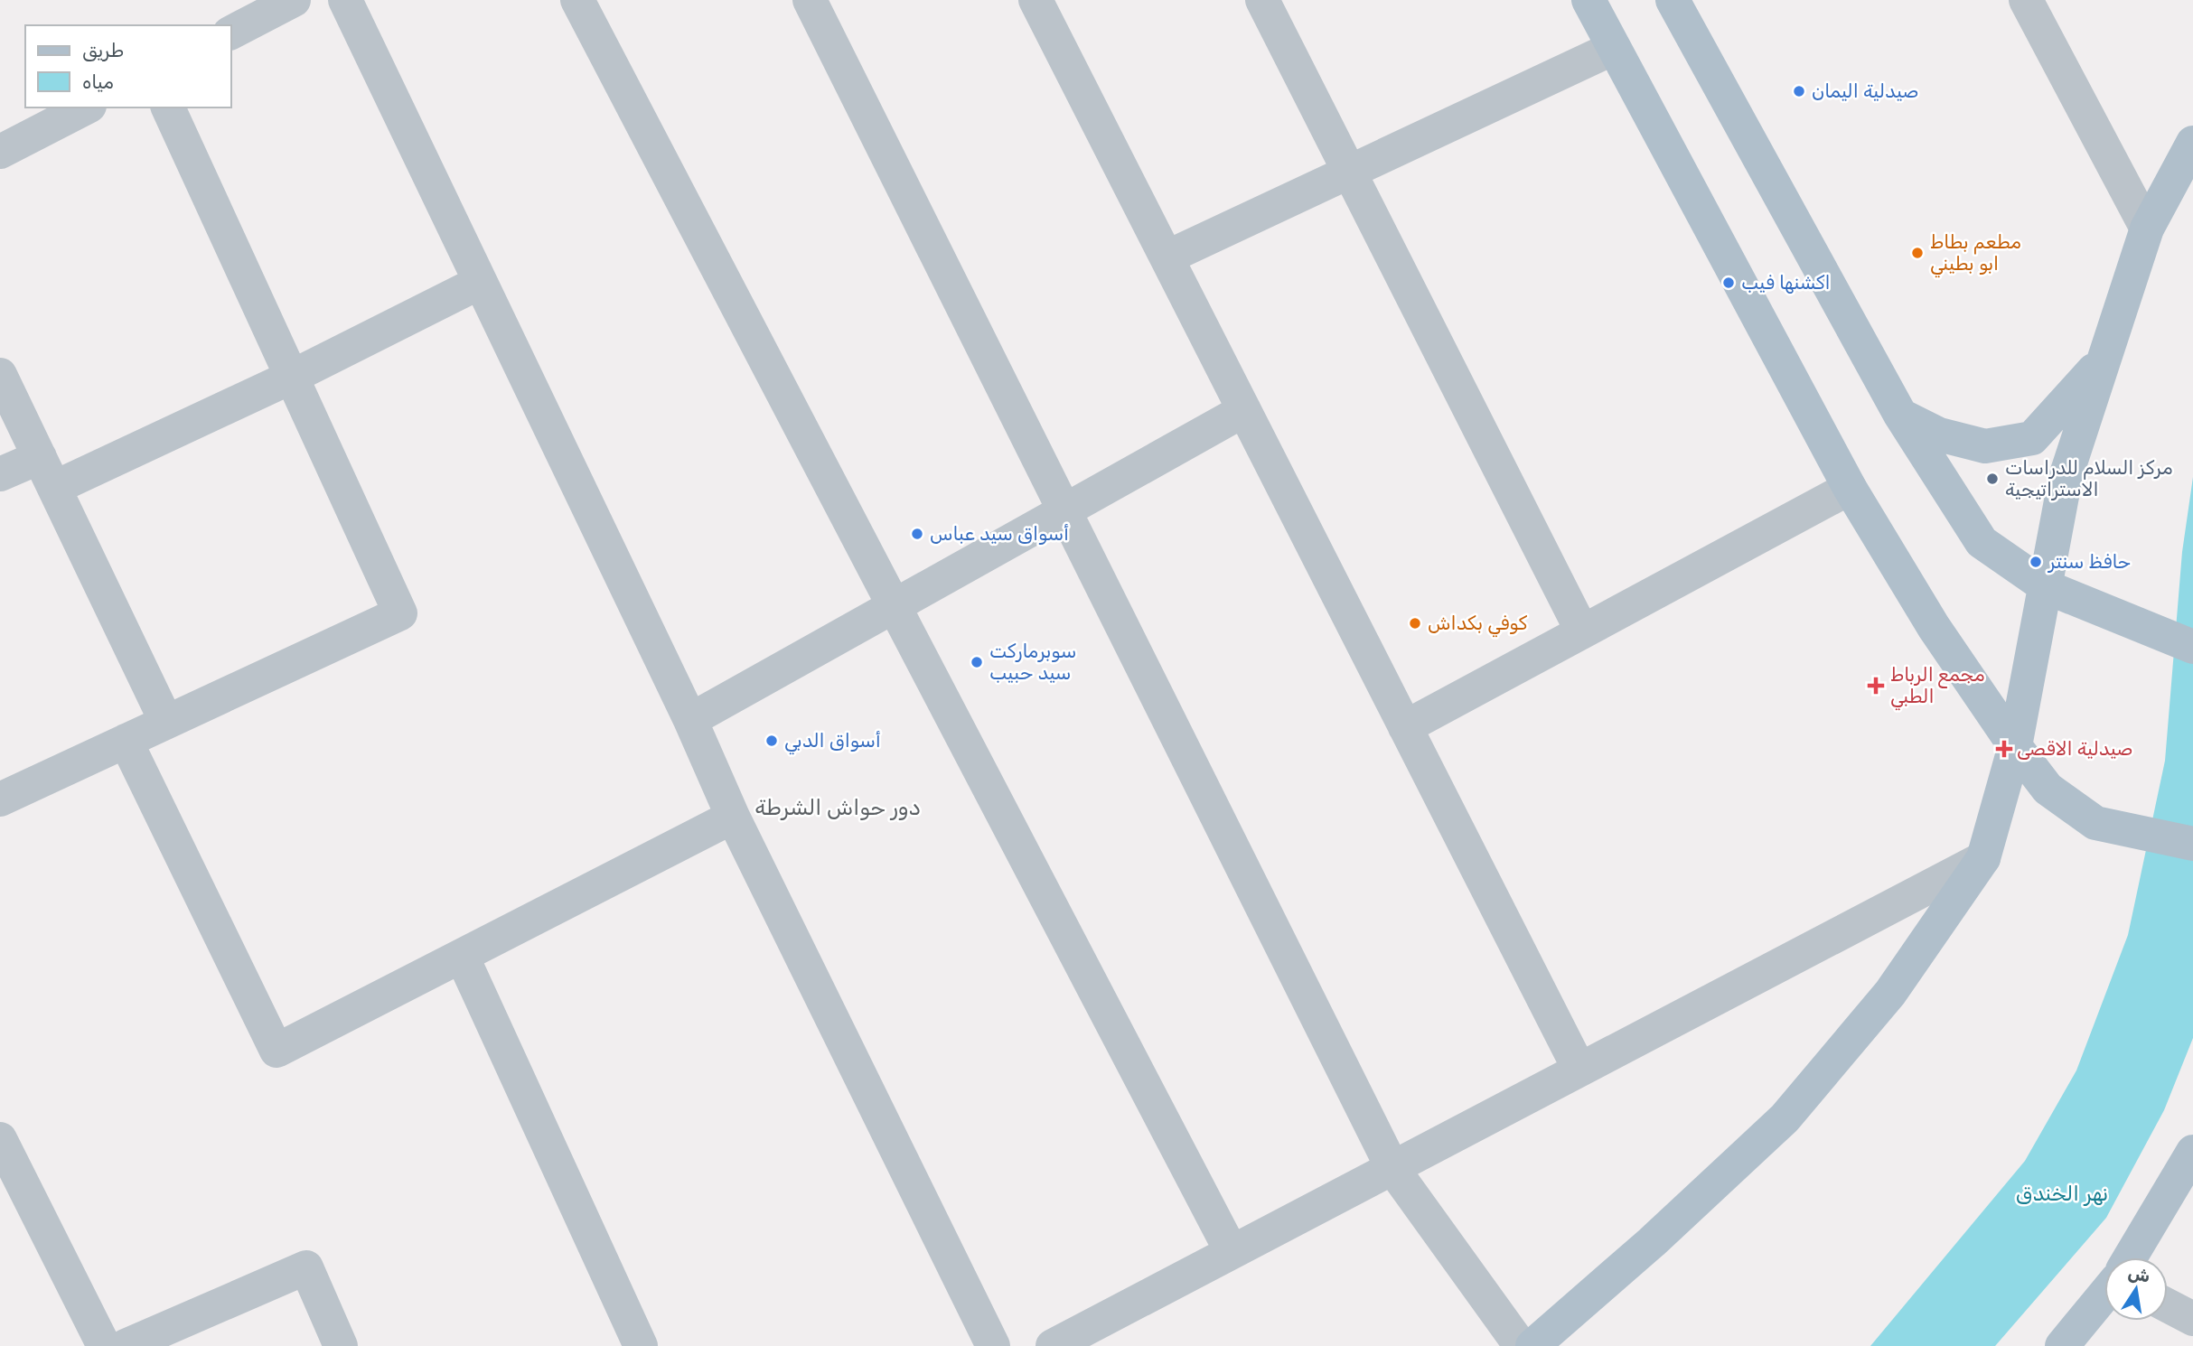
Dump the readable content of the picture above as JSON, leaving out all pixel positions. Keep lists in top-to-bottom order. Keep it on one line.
{"districts":["دور حواش الشرطة"],"water":["نهر الخندق"],"places":{"other":["صيدلية اليمان","مطعم بطاط ابو بطيني","اكشنها فيب","مركز السلام للدراسات الاستراتيجية","أسواق سيد عباس","حافظ سنتر","كوفي بكداش","سوبرماركت سيد حبيب","أسواق الدبي"],"health":["مجمع الرباط الطبي","صيدلية الاقصى"]},"legend":["طريق","مياه"],"north":"top"}
